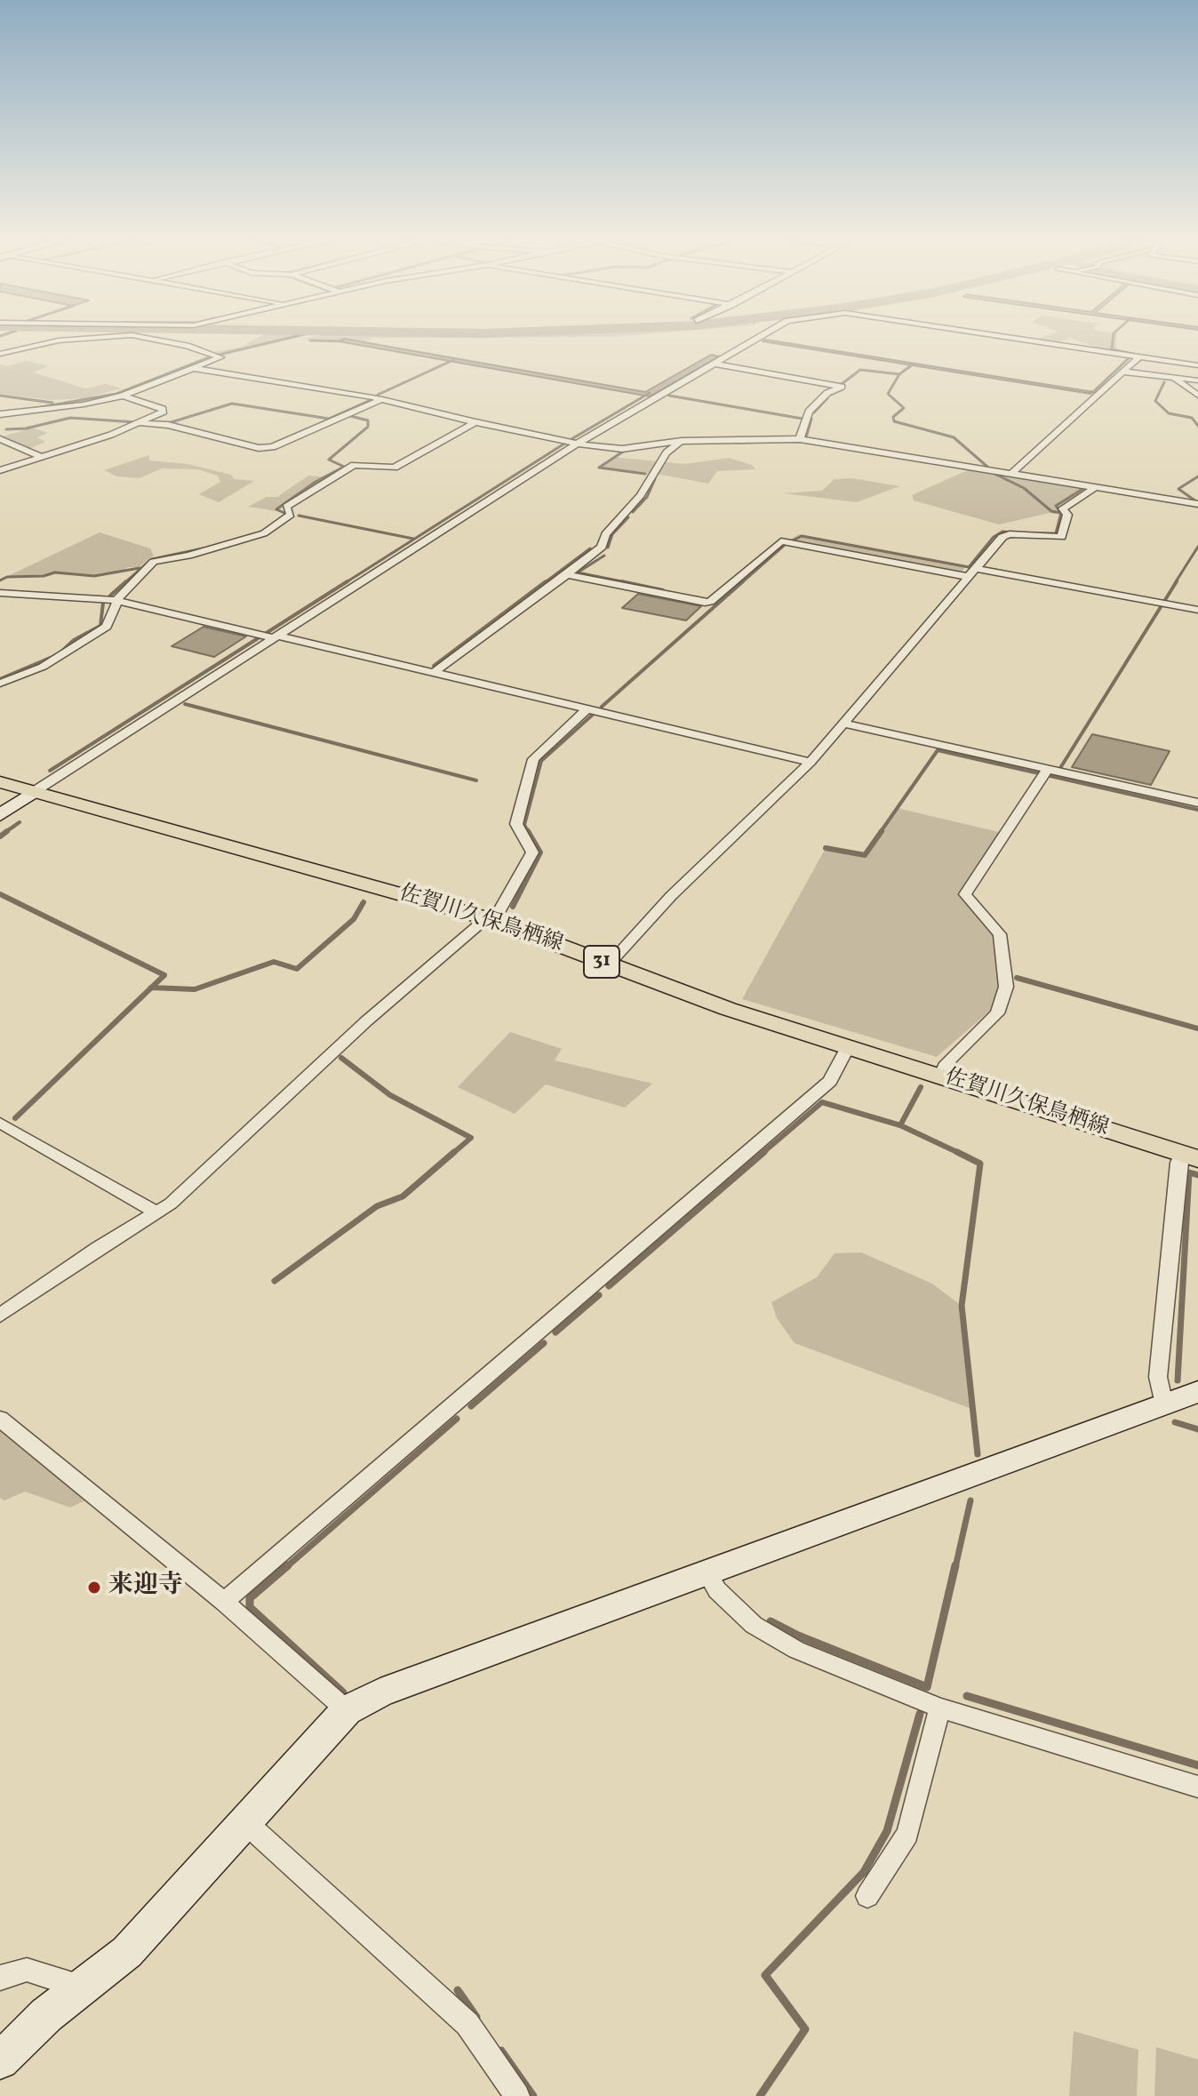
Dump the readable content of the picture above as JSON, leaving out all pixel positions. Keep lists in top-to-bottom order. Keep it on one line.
{"streets":{"main road":["佐賀川久保鳥栖線","31"]},"places":["来迎寺"]}
